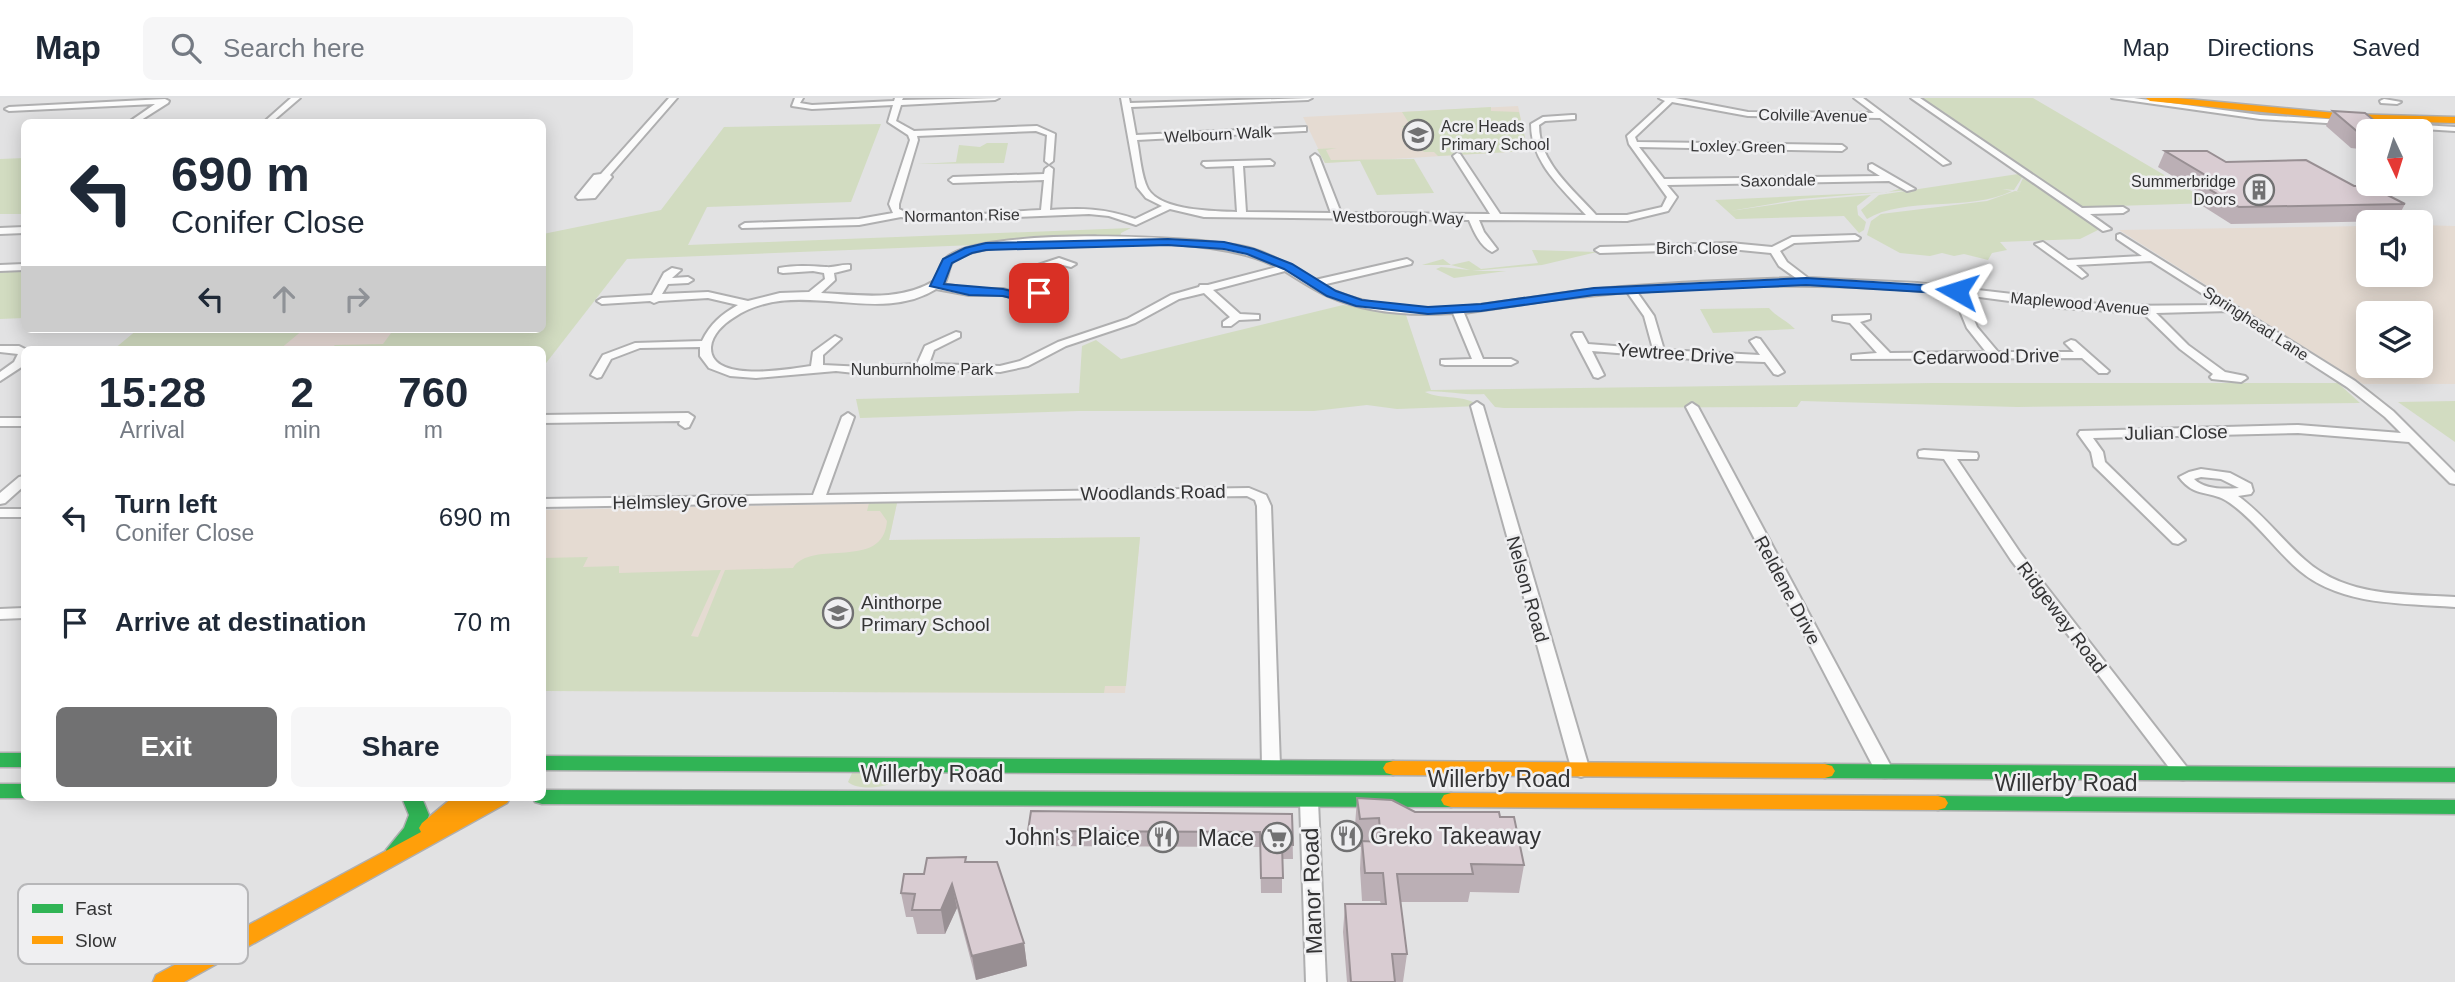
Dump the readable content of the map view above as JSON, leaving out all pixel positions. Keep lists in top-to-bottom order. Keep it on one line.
{"streets":{"street":["Colville Avenue","Welbourn Walk","Loxley Green","Saxondale","Normanton Rise","Westborough Way","Birch Close","Maplewood Avenue","Springhead Lane","Yewtree Drive","Cedarwood Drive","Nunburnholme Park","Julian Close","Woodlands Road","Helmsley Grove","Nelson Road","Reldene Drive","Ridgeway Road","Willerby Road","Manor Road"]},"crossings":[["Normanton Rise","Westborough Way"],["Maplewood Avenue","Springhead Lane"],["Maplewood Avenue","Nunburnholme Park"],["Springhead Lane","Julian Close"],["Woodlands Road","Helmsley Grove"],["Woodlands Road","Willerby Road"],["Nelson Road","Willerby Road"],["Reldene Drive","Willerby Road"],["Ridgeway Road","Willerby Road"],["Willerby Road","Manor Road"]],"places":{"school or university":["Acre Heads Primary School","Ainthorpe Primary School"],"building":["Summerbridge Doors"],"restaurant":["Greko Takeaway","John's Plaice"],"supermarket":["Mace"]},"legend":["Fast","Slow"],"north":"bottom","page":{"header":"Map","search":"Search here","nav":["Map","Directions","Saved"],"turn":["690 m","Conifer Close"],"eta":["15:28","Arrival","2","min","760","m"],"list":[{"name":"Turn left","note":"Conifer Close","value":"690 m"},{"name":"Arrive at destination","value":"70 m"}],"buttons":["Exit","Share"]}}
